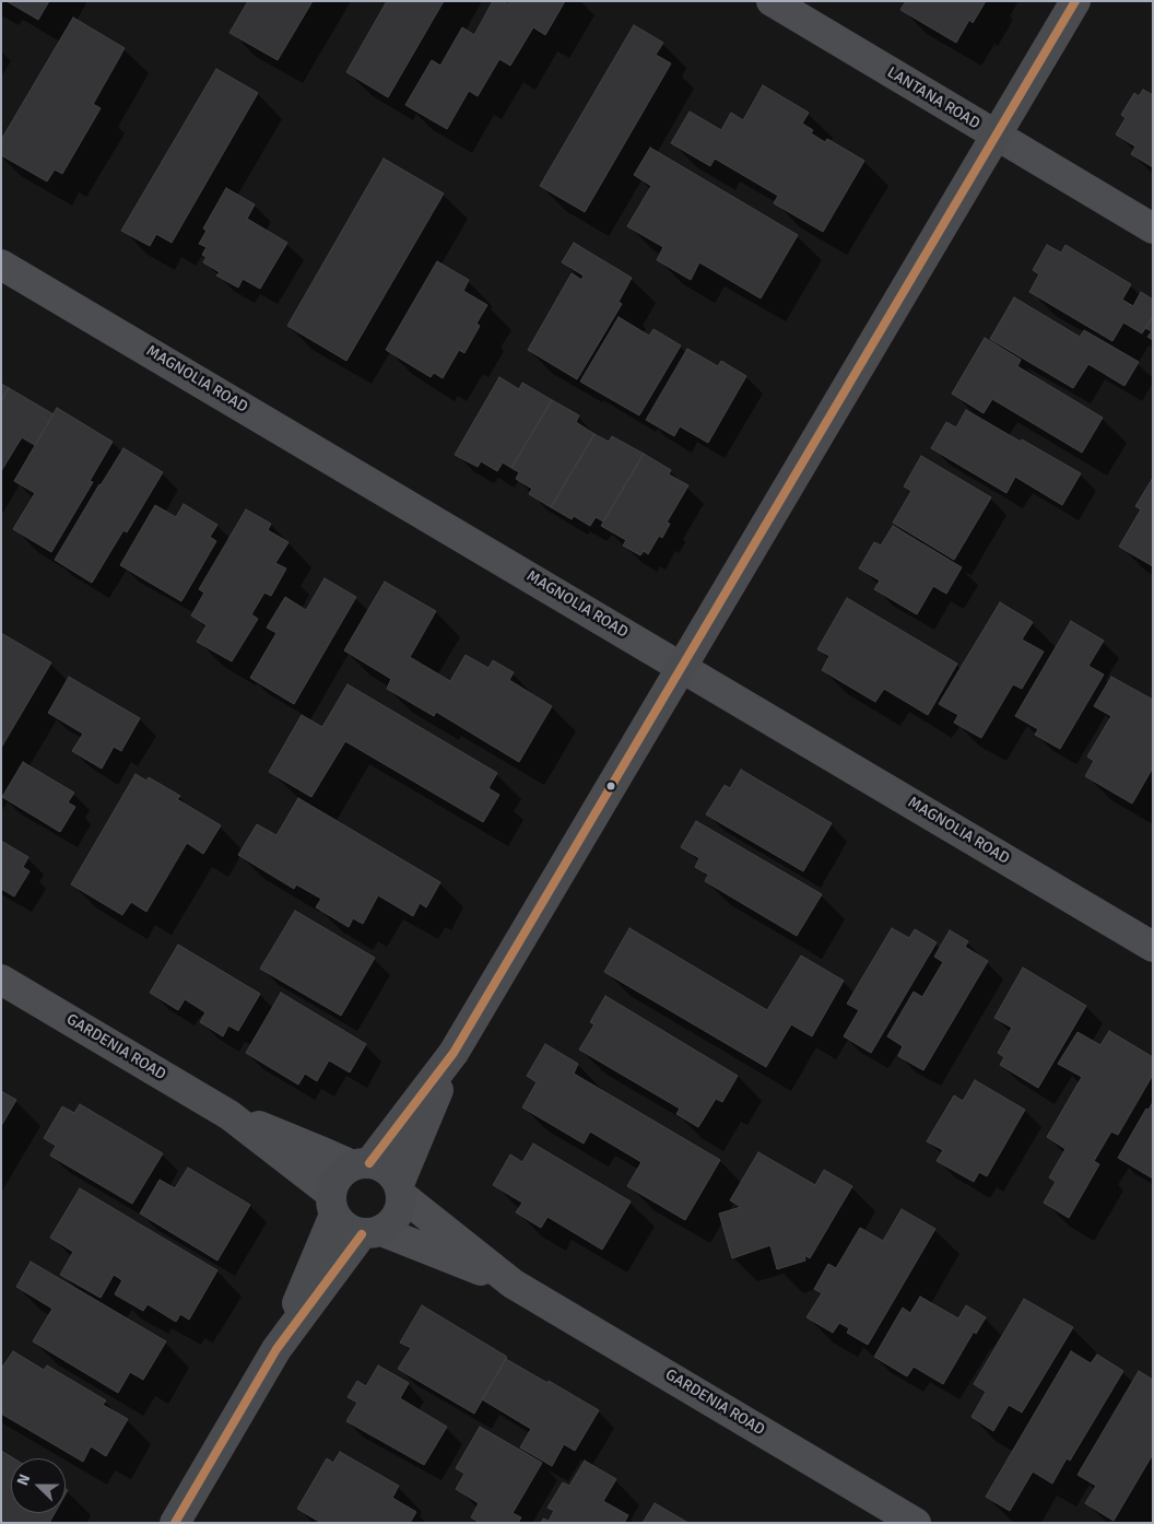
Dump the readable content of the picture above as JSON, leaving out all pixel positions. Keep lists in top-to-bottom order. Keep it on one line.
{"streets":{"street":["LANTANA ROAD","MAGNOLIA ROAD","GARDENIA ROAD"]},"north":"left"}
